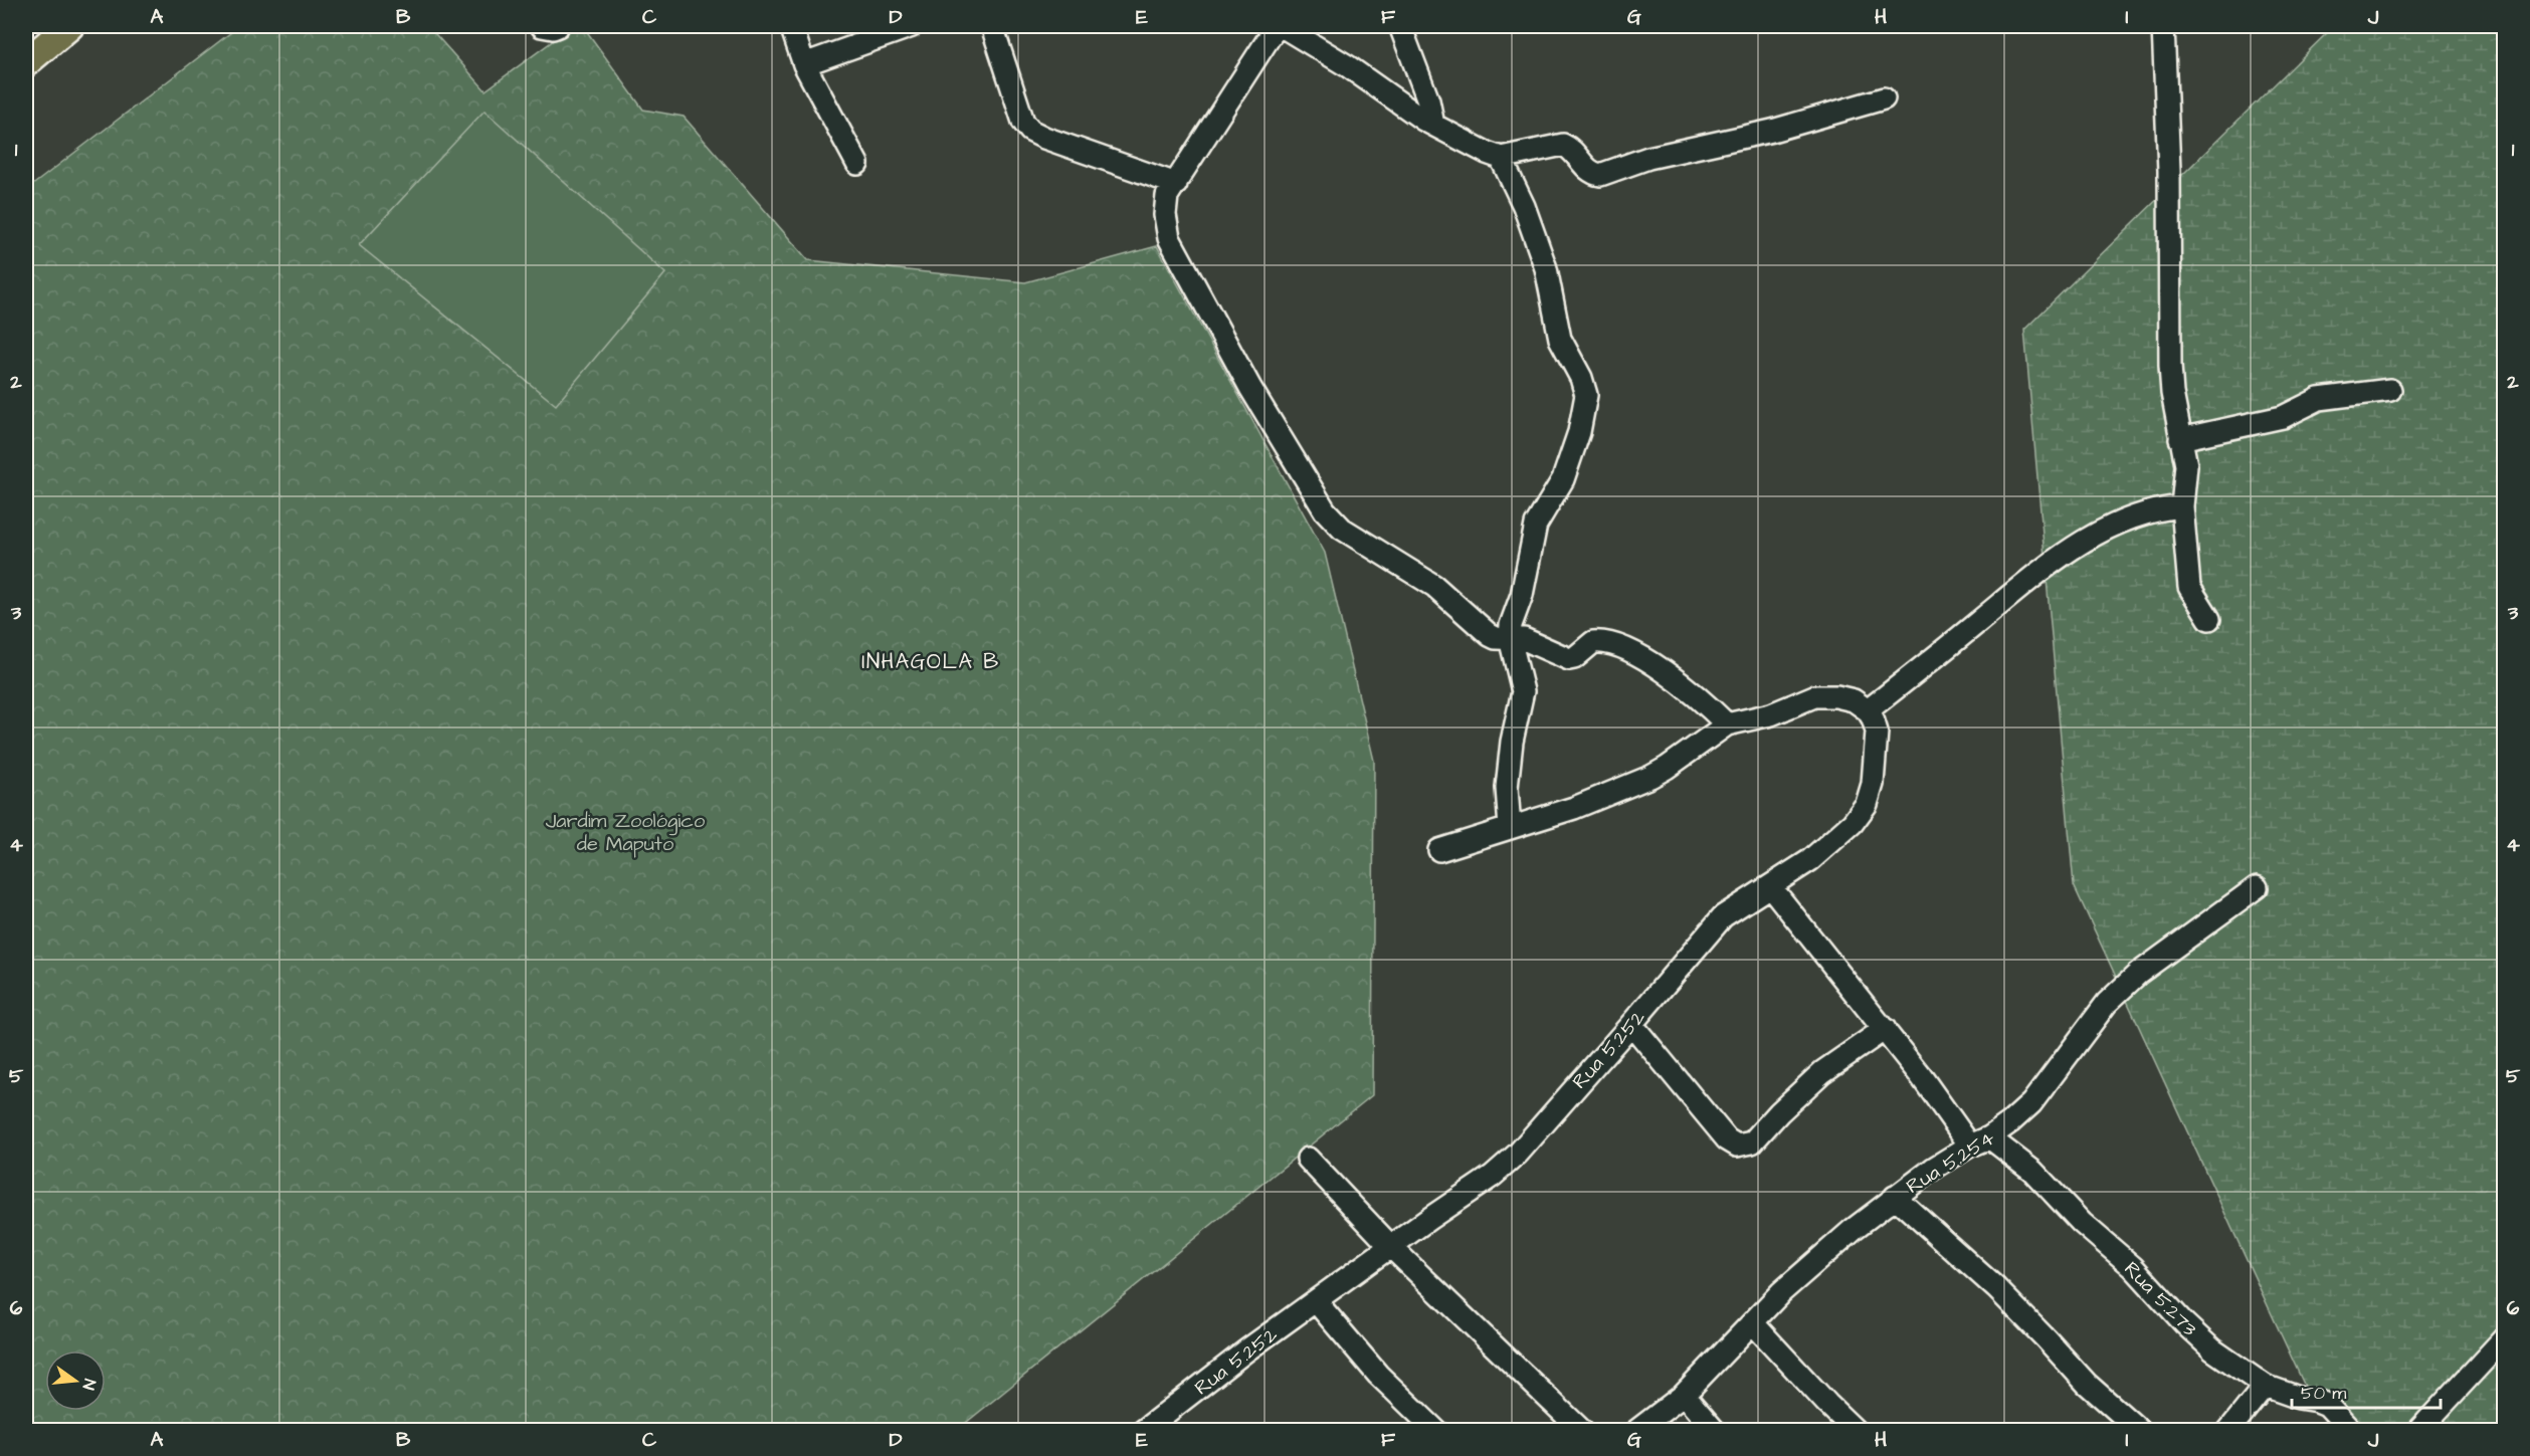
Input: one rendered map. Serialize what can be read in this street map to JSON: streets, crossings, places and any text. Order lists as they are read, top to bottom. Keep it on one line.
{"streets":{"street":["Rua 5.252","Rua 5.254","Rua 5.273"]},"crossings":[["Rua 5.252","Rua 5.273"],["Rua 5.254","Rua 5.273"]],"districts":["INHAGOLA B"],"parks":["Jardim Zoológico de Maputo"],"scale_bar":"50 m","north":"right","grid":{"columns":["A","B","C","D","E","F","G","H","I","J"],"rows":["1","2","3","4","5","6"]}}
